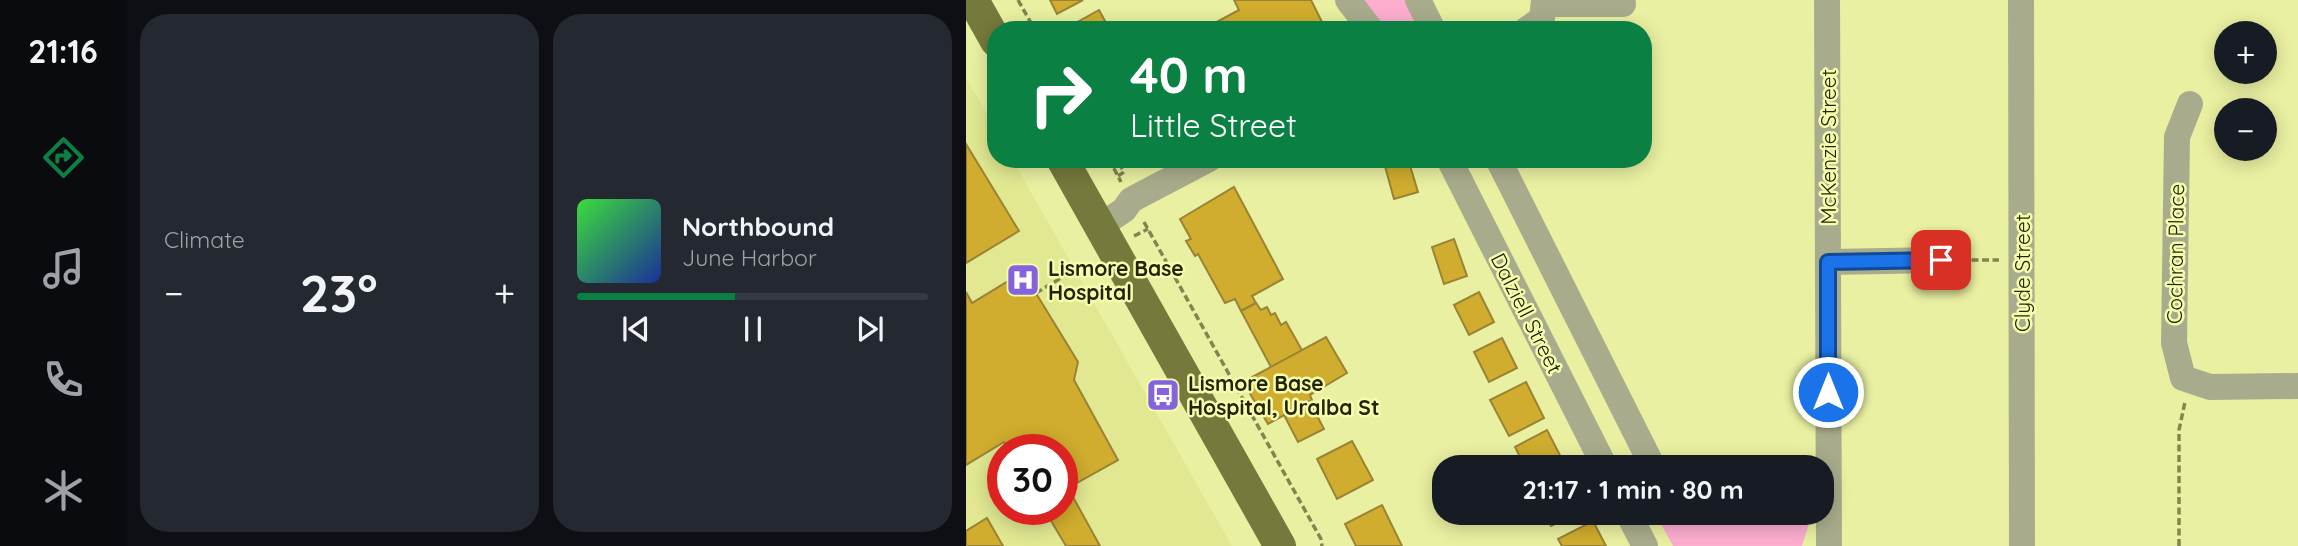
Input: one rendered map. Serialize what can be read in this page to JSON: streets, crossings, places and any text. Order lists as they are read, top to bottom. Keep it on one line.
{"streets":{"street":["McKenzie Street","Cochran Place","Clyde Street","Dalziell Street"]},"places":{"hospital":["Lismore Base Hospital"],"bus stop":["Lismore Base Hospital, Uralba St"]},"page":{"tabs":"21:16","tile":"Climate","map_buttons":["+","−"],"turn":["40 m","Little Street"],"song":["Northbound","June Harbor"],"heat":["−","23°","+"],"limit":"30","trip":"21:17 · 1 min · 80 m"}}
